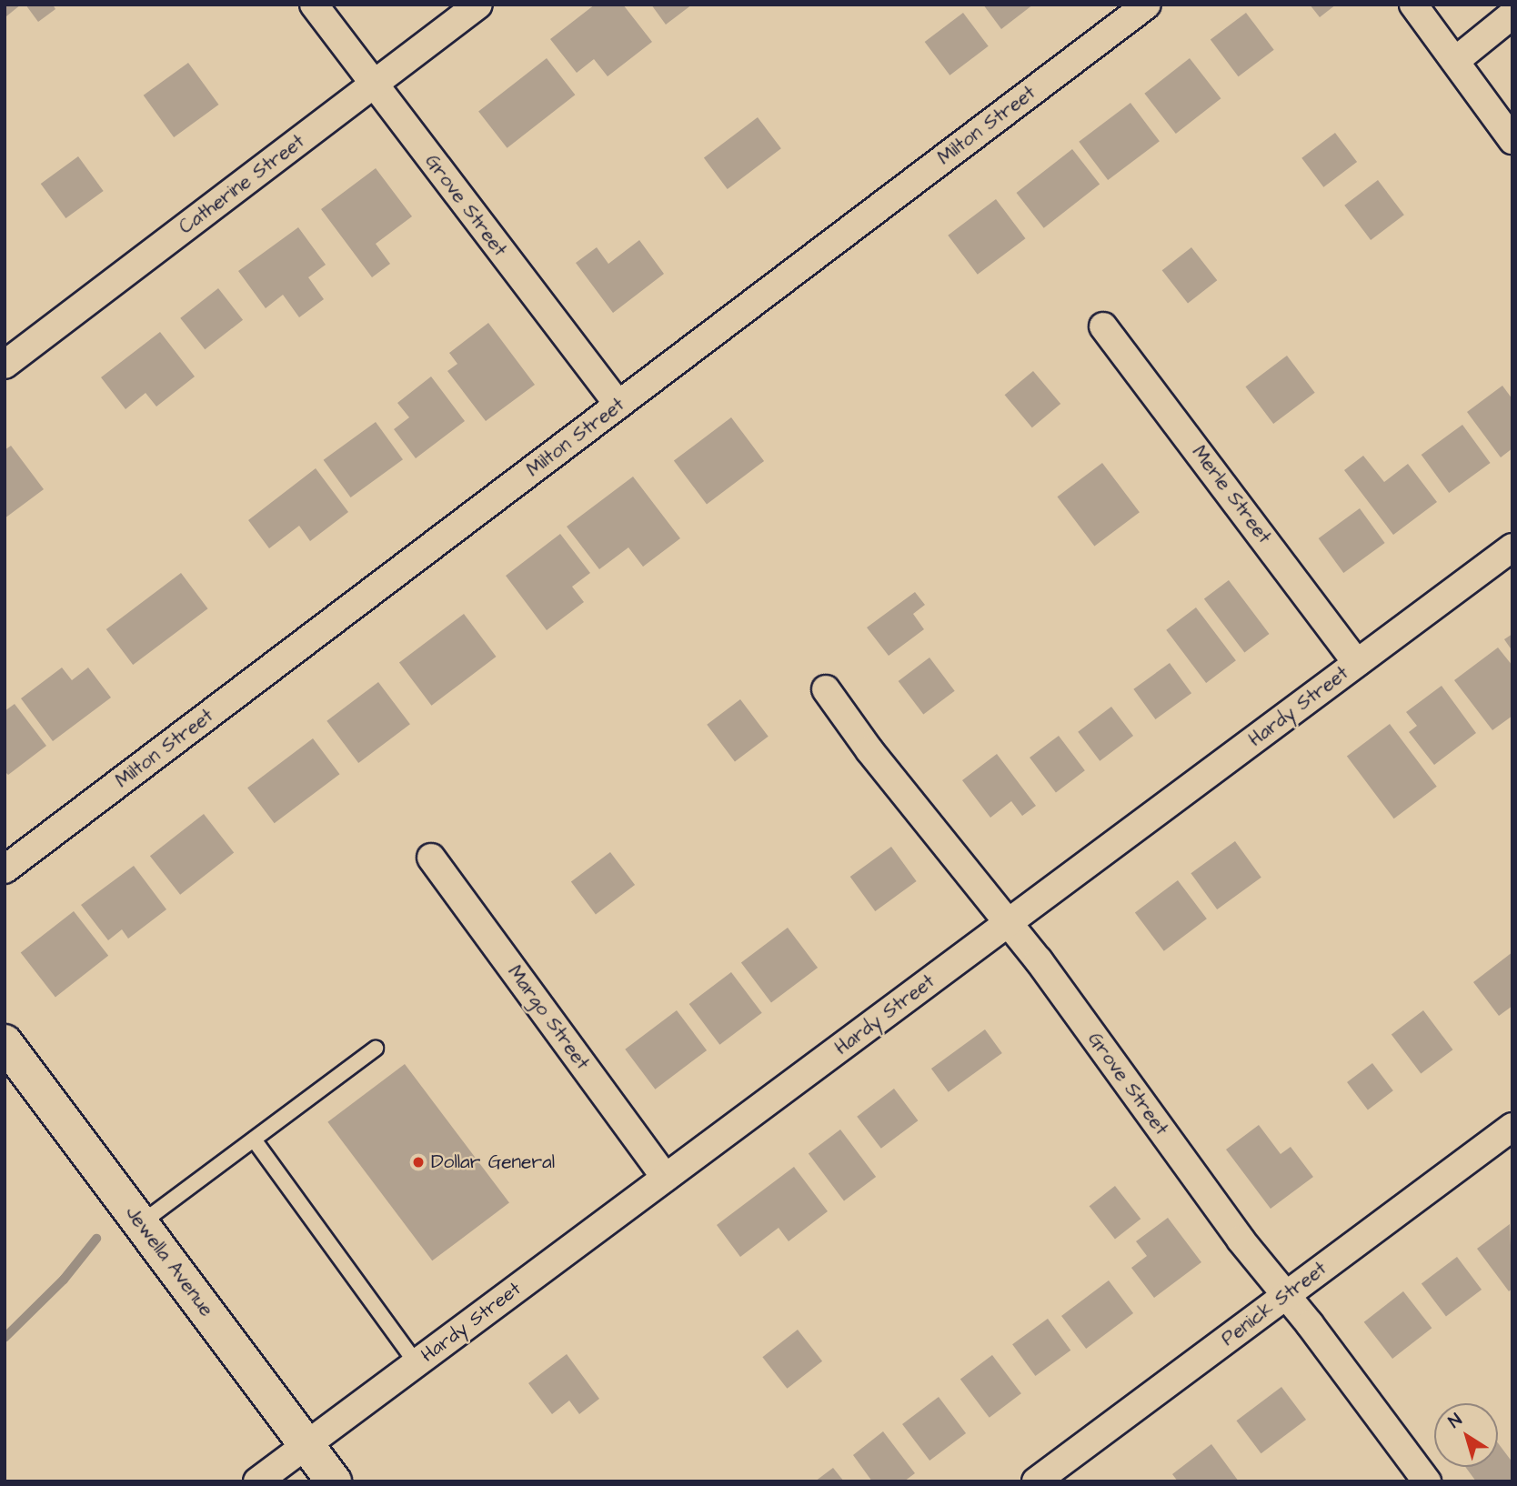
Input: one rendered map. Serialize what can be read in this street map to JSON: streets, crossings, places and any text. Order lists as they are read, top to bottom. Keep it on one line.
{"streets":{"main road":["Jewella Avenue"],"street":["Milton Street","Catherine Street","Grove Street","Merle Street","Hardy Street","Margo Street","Penick Street"]},"crossings":[["Milton Street","Grove Street"],["Catherine Street","Grove Street"],["Grove Street","Hardy Street"],["Grove Street","Penick Street"],["Merle Street","Hardy Street"],["Hardy Street","Margo Street"],["Hardy Street","Jewella Avenue"]],"places":["Dollar General"],"north":"top left"}
